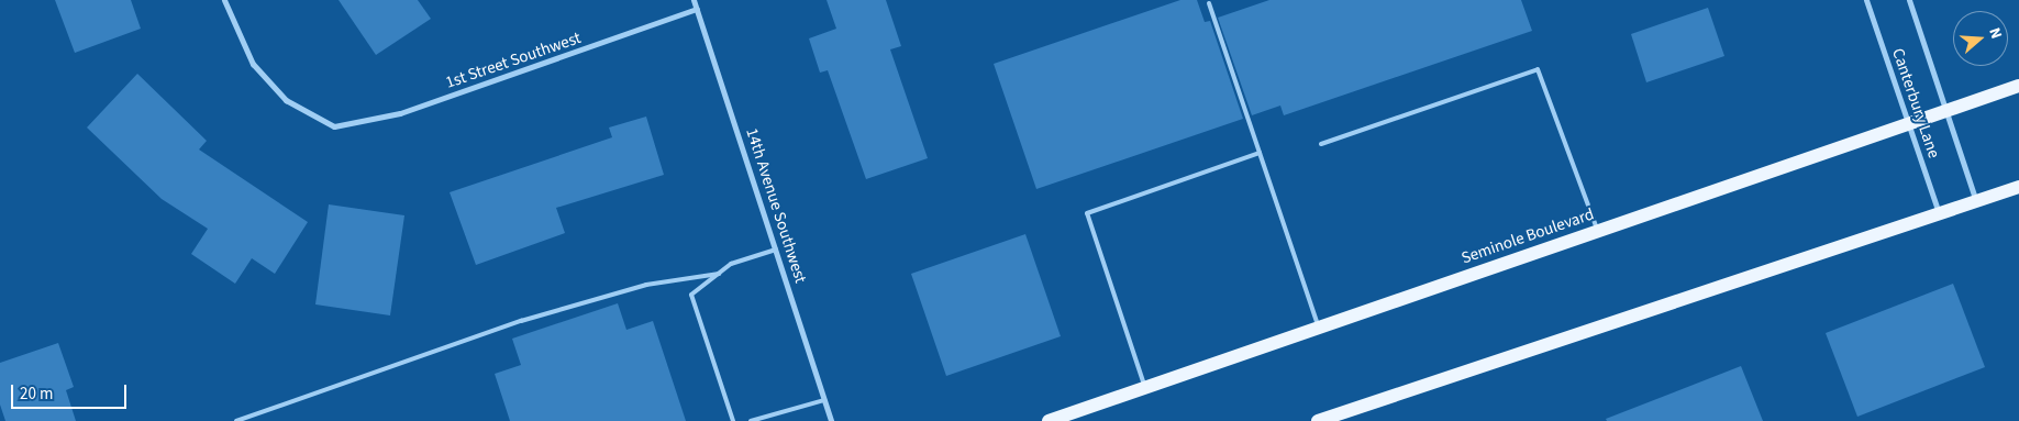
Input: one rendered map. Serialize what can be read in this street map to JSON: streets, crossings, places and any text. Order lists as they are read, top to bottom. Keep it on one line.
{"streets":{"main road":["Seminole Boulevard"],"street":["1st Street Southwest","Canterbury Lane","14th Avenue Southwest"]},"crossings":[["1st Street Southwest","14th Avenue Southwest"],["Canterbury Lane","Seminole Boulevard"]],"scale_bar":"20 m","north":"right"}
